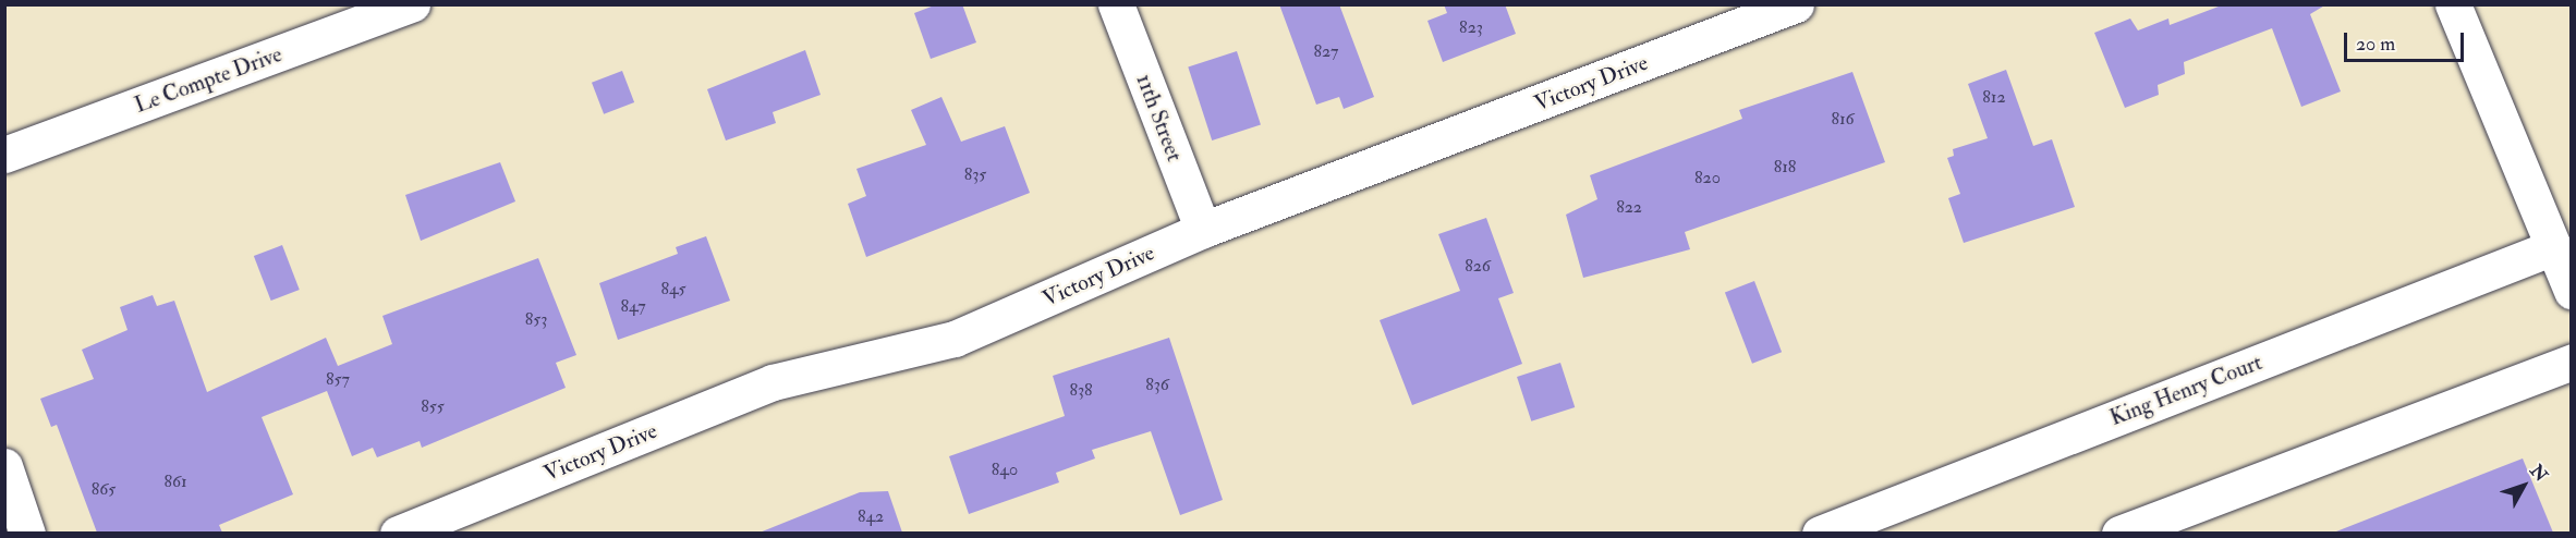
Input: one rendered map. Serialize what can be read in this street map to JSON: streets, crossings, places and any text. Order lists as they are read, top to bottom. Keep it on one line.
{"streets":{"main road":["Le Compte Drive","Victory Drive","11th Street","King Henry Court"]},"crossings":[["Victory Drive","11th Street"]],"house_numbers":["823","827","812","816","818","835","820","822","826","845","847","853","857","836","838","855","840","861","865","842"],"scale_bar":"20 m","north":"top right"}
